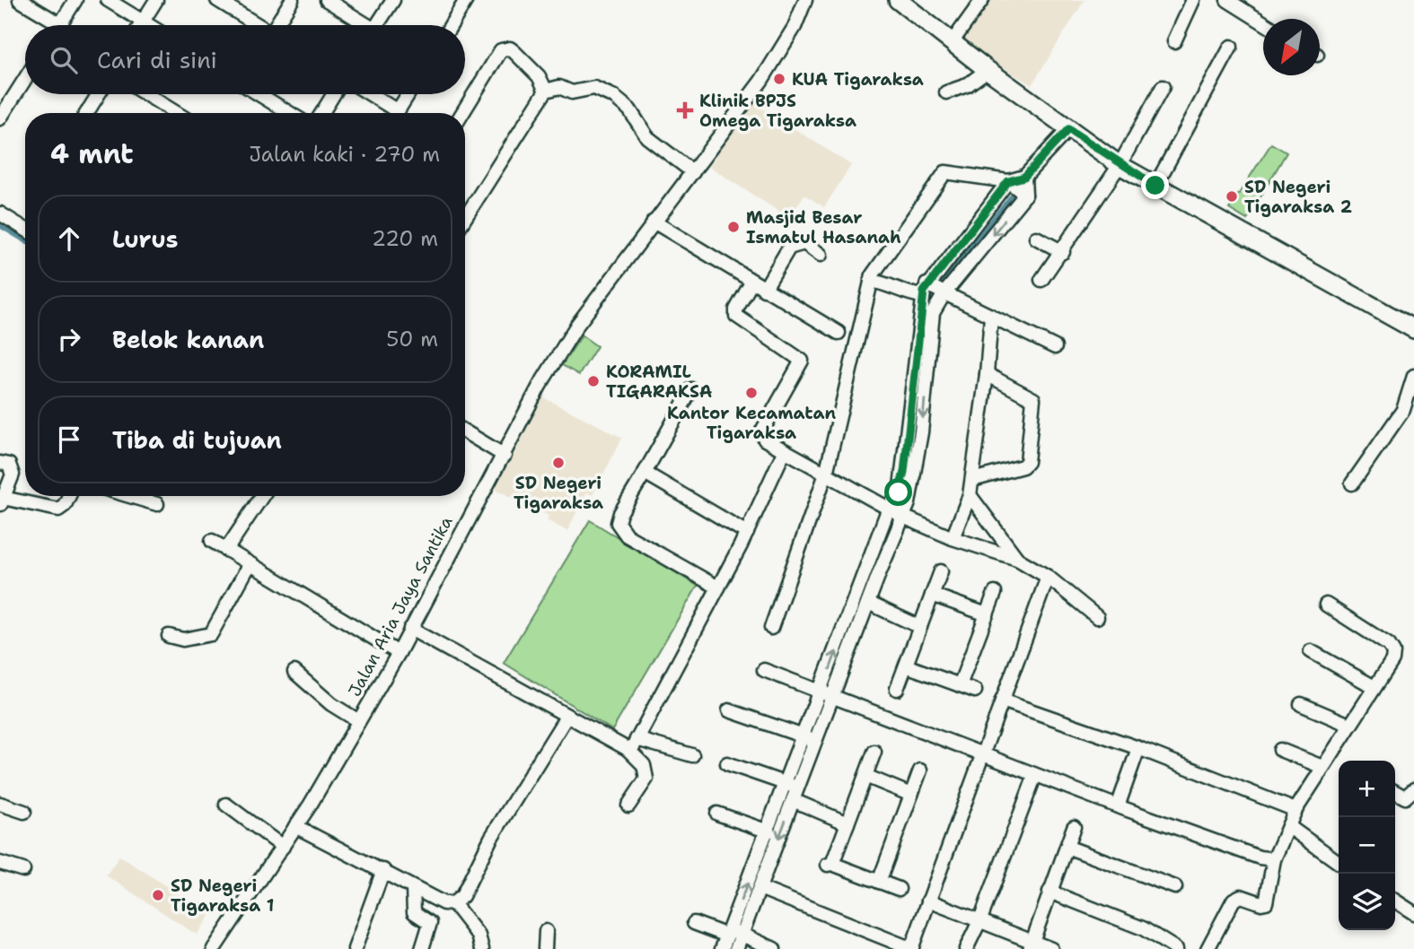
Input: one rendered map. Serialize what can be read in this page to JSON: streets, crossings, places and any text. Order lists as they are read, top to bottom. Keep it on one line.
{"streets":{"street":["Jalan Aria Jaya Santika"]},"places":{"other":["KUA Tigaraksa","SD Negeri Tigaraksa 2","Masjid Besar Ismatul Hasanah","KORAMIL TIGARAKSA","Kantor Kecamatan Tigaraksa","SD Negeri Tigaraksa","SD Negeri Tigaraksa 1"],"health":["Klinik BPJS Omega Tigaraksa"]},"north":"bottom left","page":{"search":"Cari di sini","heading":["4 mnt","Jalan kaki · 270 m"],"list":[["Lurus","220 m"],["Belok kanan","50 m"],"Tiba di tujuan"],"map_buttons":["+","−"]}}
